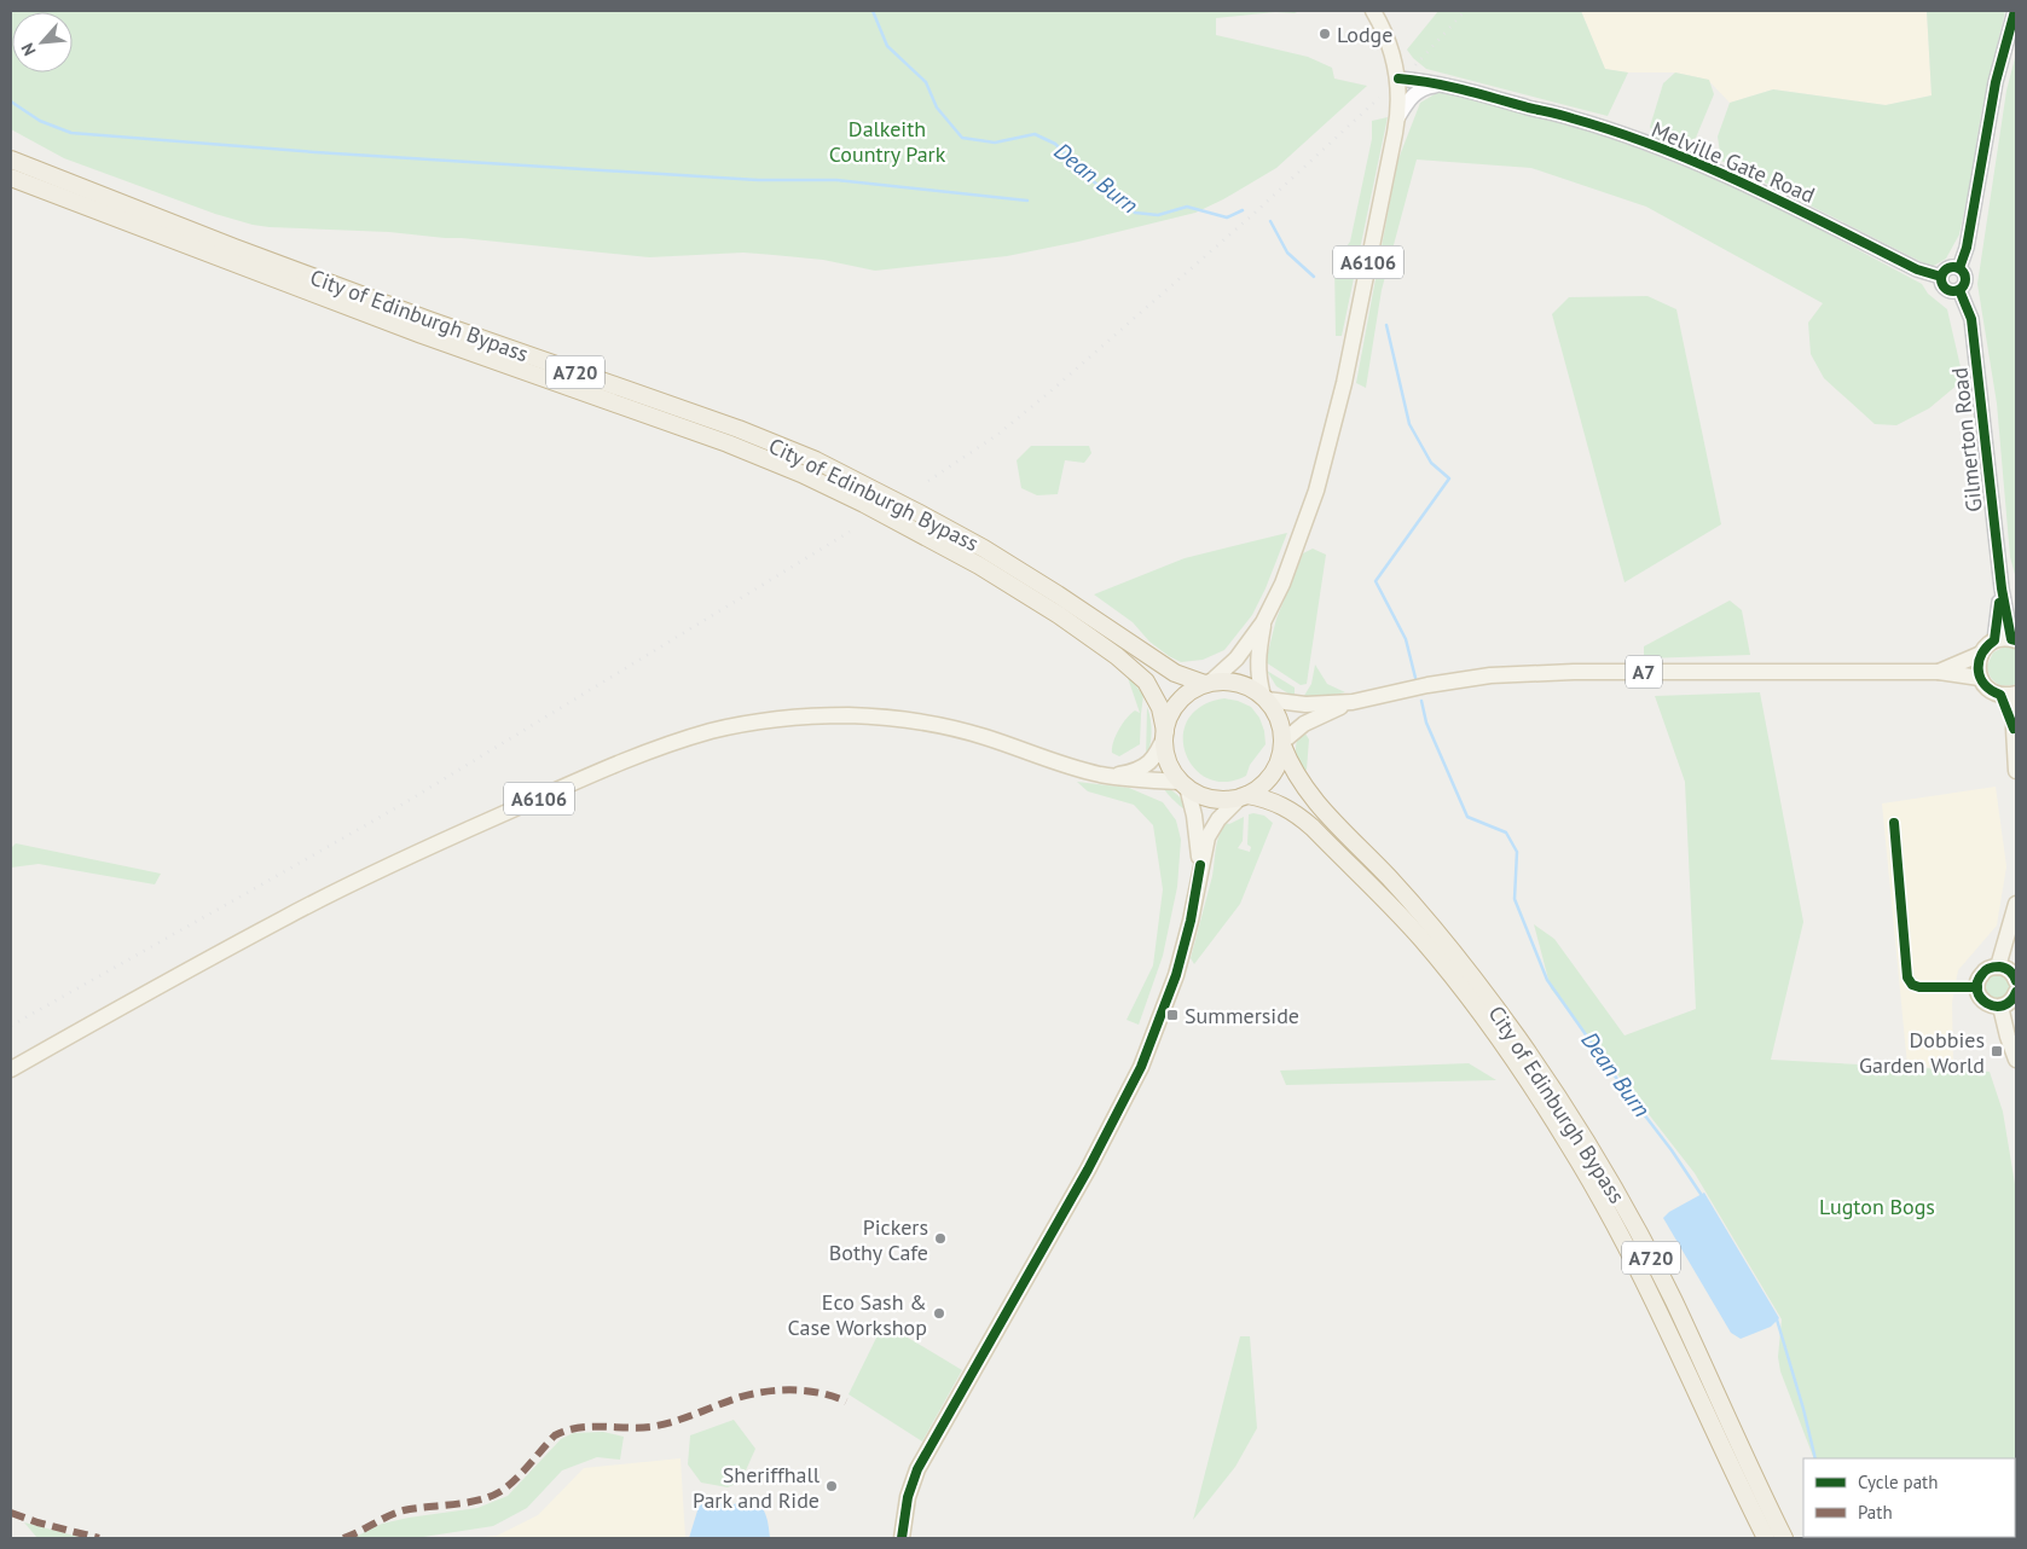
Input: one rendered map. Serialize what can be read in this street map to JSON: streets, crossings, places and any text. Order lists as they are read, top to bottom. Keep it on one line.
{"streets":{"highway":["City of Edinburgh Bypass","A720"],"main road":["Melville Gate Road","A6106","Gilmerton Road","A7"]},"crossings":[["Melville Gate Road","A6106"],["Melville Gate Road","Gilmerton Road"],["A6106","City of Edinburgh Bypass"],["A6106","A7"],["City of Edinburgh Bypass","A7"]],"water":["Dean Burn"],"parks":["Dalkeith Country Park","Lugton Bogs"],"places":{"other":["Lodge","Pickers Bothy Cafe","Eco Sash & Case Workshop","Sheriffhall Park and Ride"],"transit":["Summerside","Dobbies Garden World"]},"legend":["Cycle path","Path"],"north":"bottom left"}
